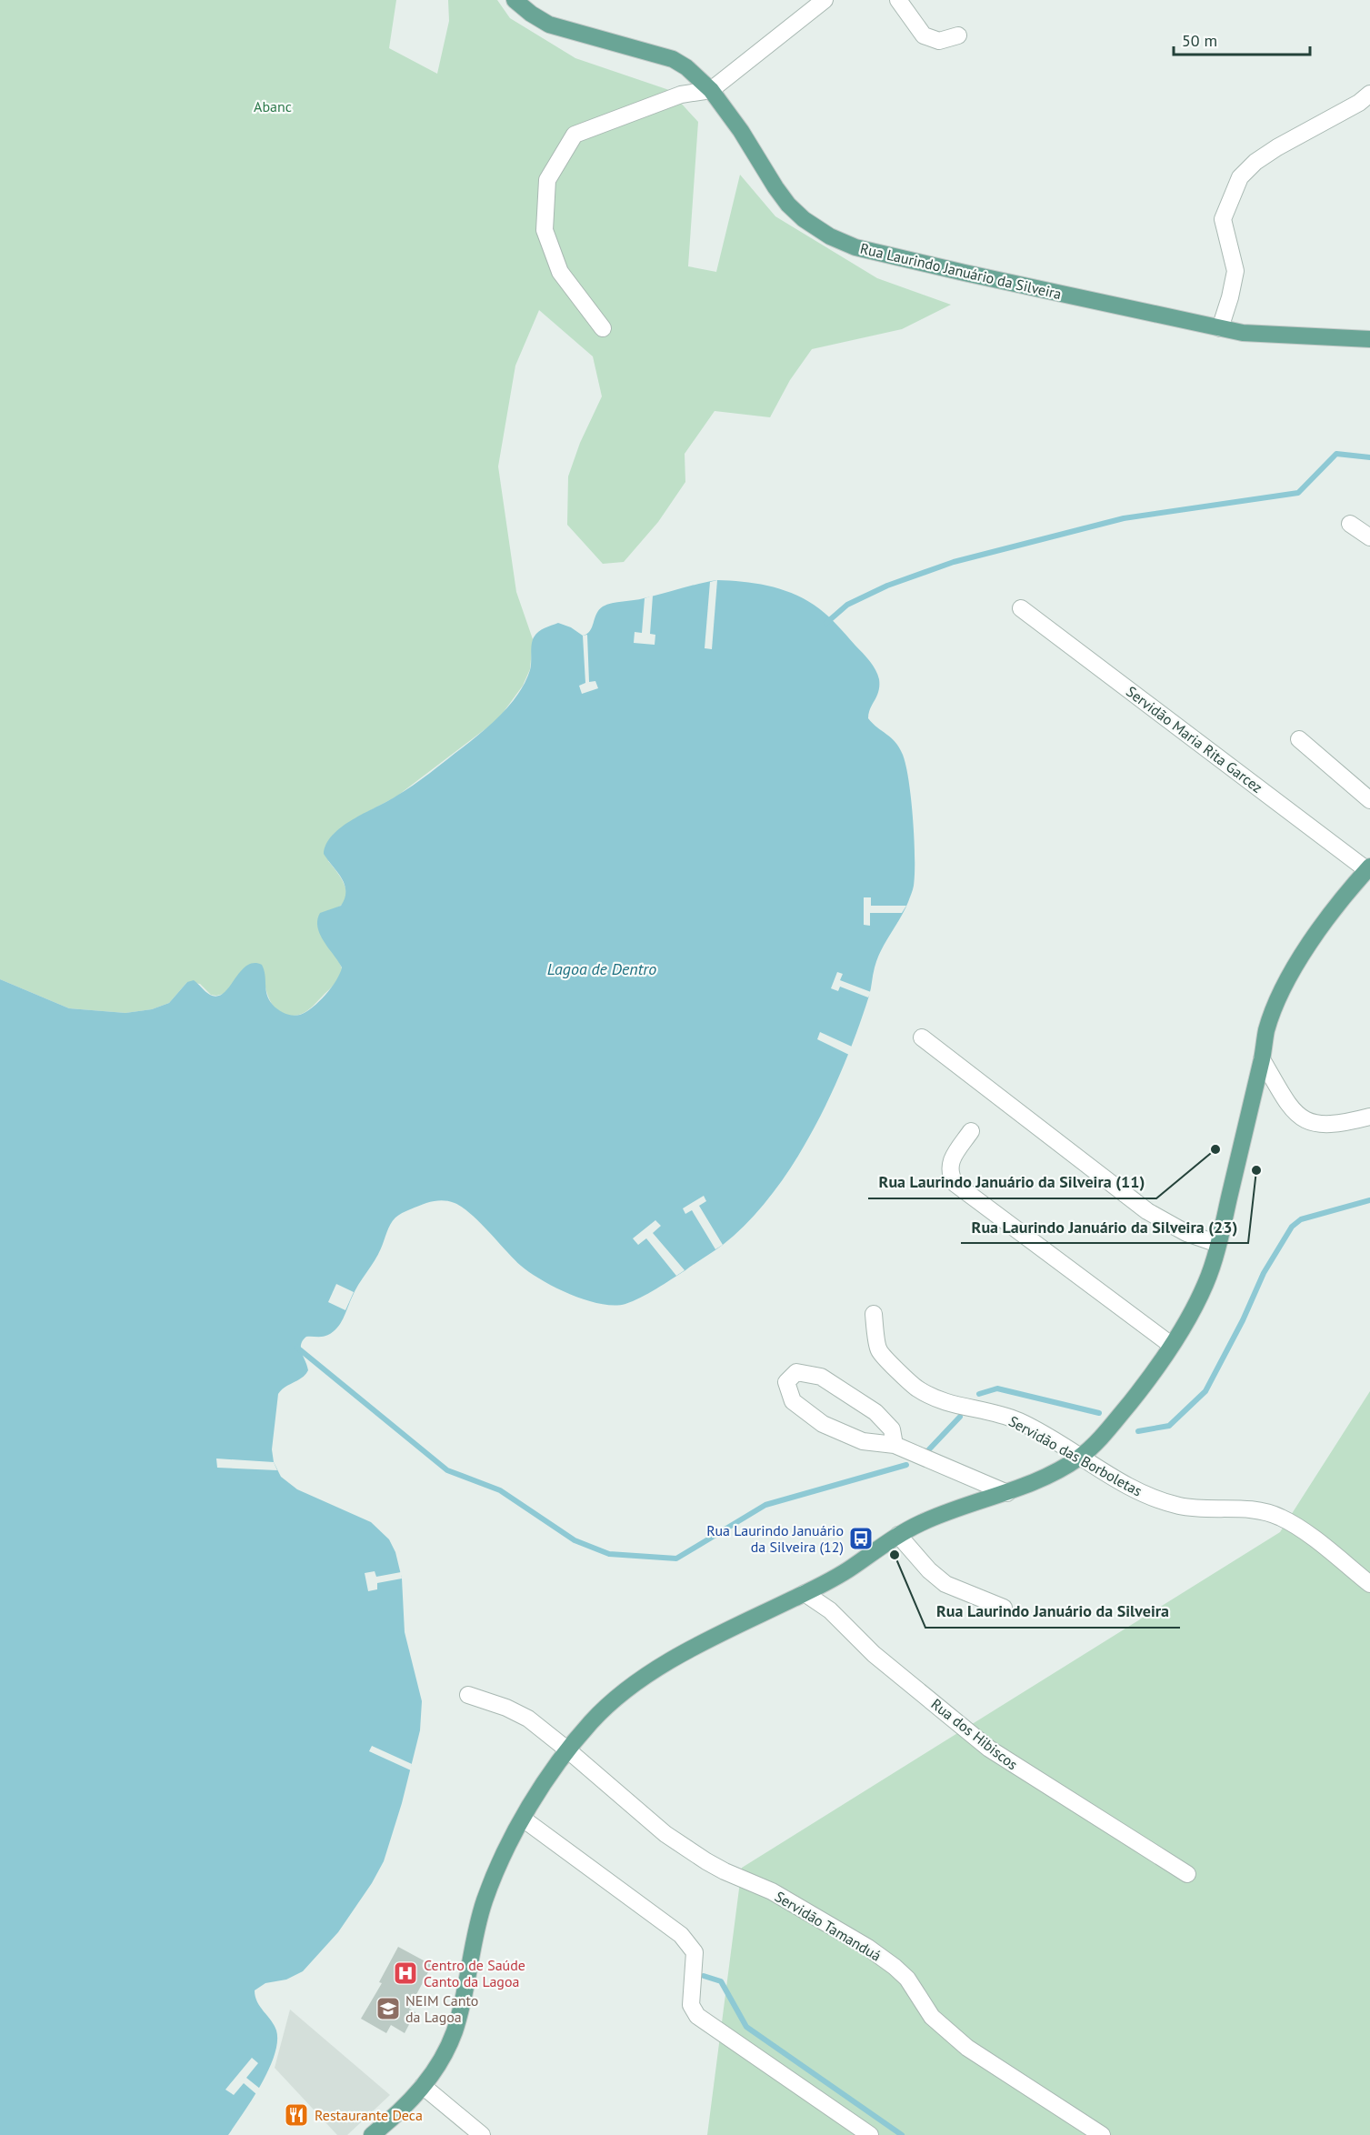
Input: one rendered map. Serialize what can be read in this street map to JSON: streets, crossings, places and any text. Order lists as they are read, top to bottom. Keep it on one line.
{"streets":{"main road":["Rua Laurindo Januário da Silveira"],"street":["Servidão Maria Rita Garcez","Servidão das Borboletas","Rua dos Hibiscos","Servidão Tamanduá"]},"water":["Lagoa de Dentro"],"parks":["Abanc"],"places":{"other":["Rua Laurindo Januário da Silveira (11)","Rua Laurindo Januário da Silveira (23)","Rua Laurindo Januário da Silveira"],"bus stop":["Rua Laurindo Januário da Silveira (12)"],"hospital":["Centro de Saúde Canto da Lagoa"],"school or university":["NEIM Canto da Lagoa"],"restaurant":["Restaurante Deca"]},"scale_bar":"50 m"}
